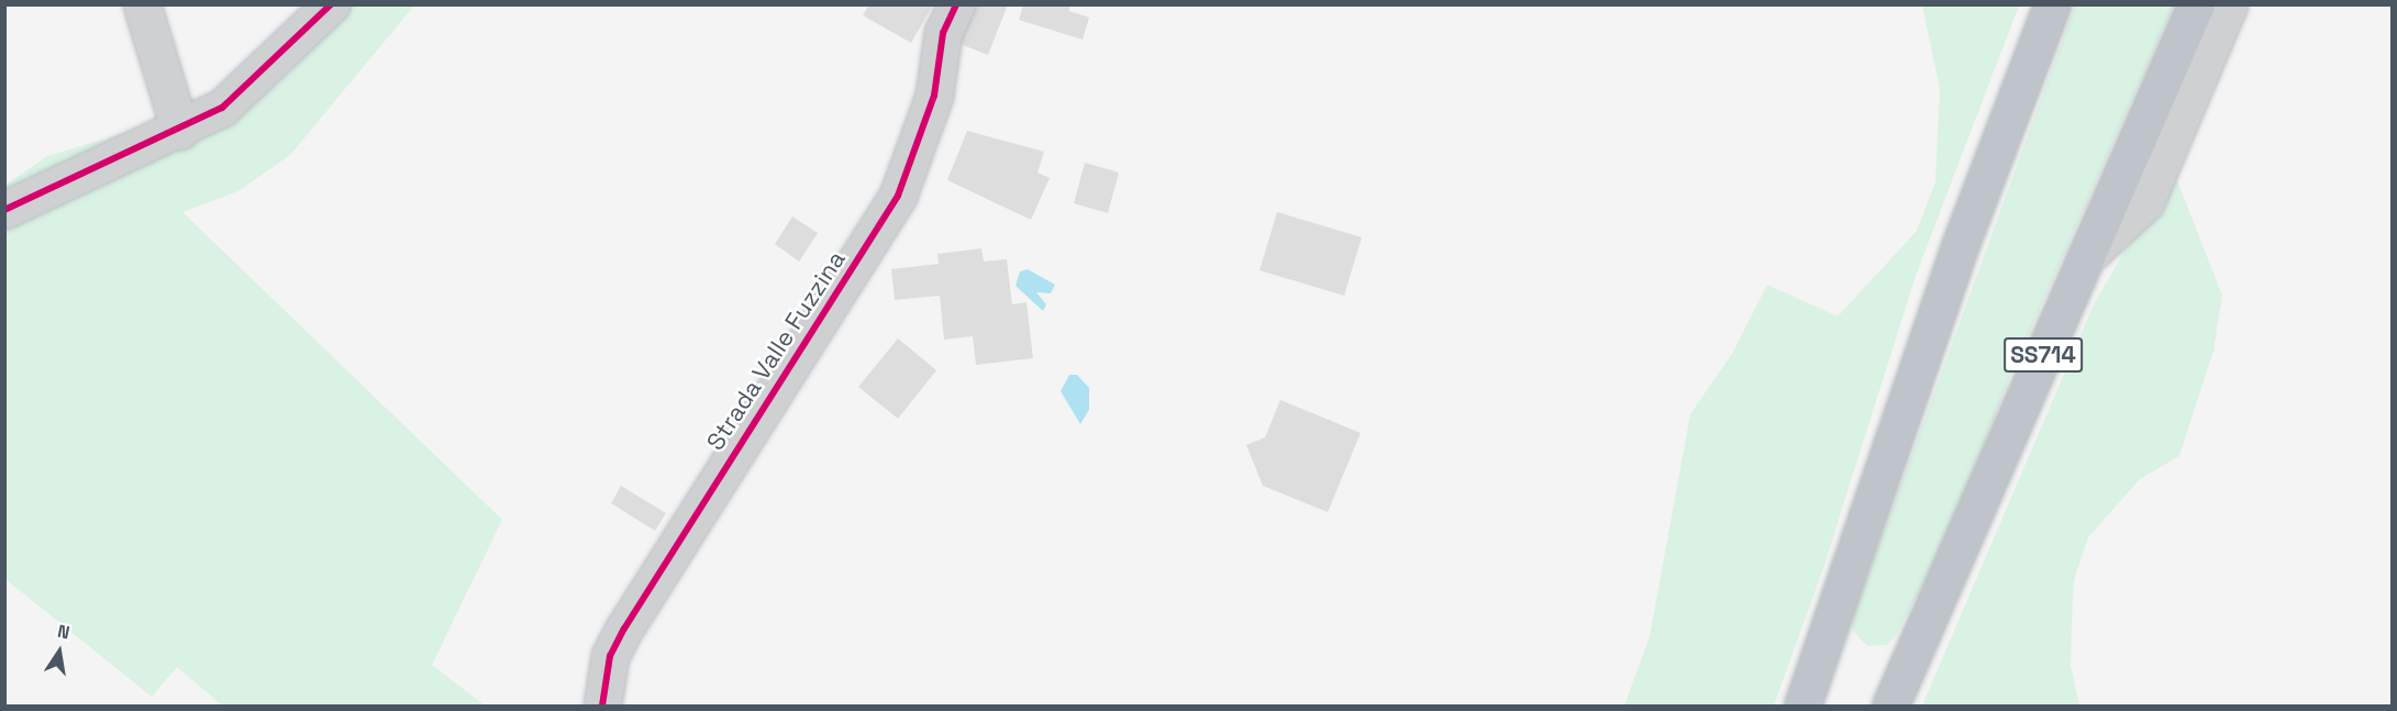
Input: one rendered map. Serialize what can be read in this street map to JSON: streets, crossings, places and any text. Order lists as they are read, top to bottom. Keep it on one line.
{"streets":{"highway":["SS714"],"street":["Strada Valle Fuzzina"]},"north":"top"}
